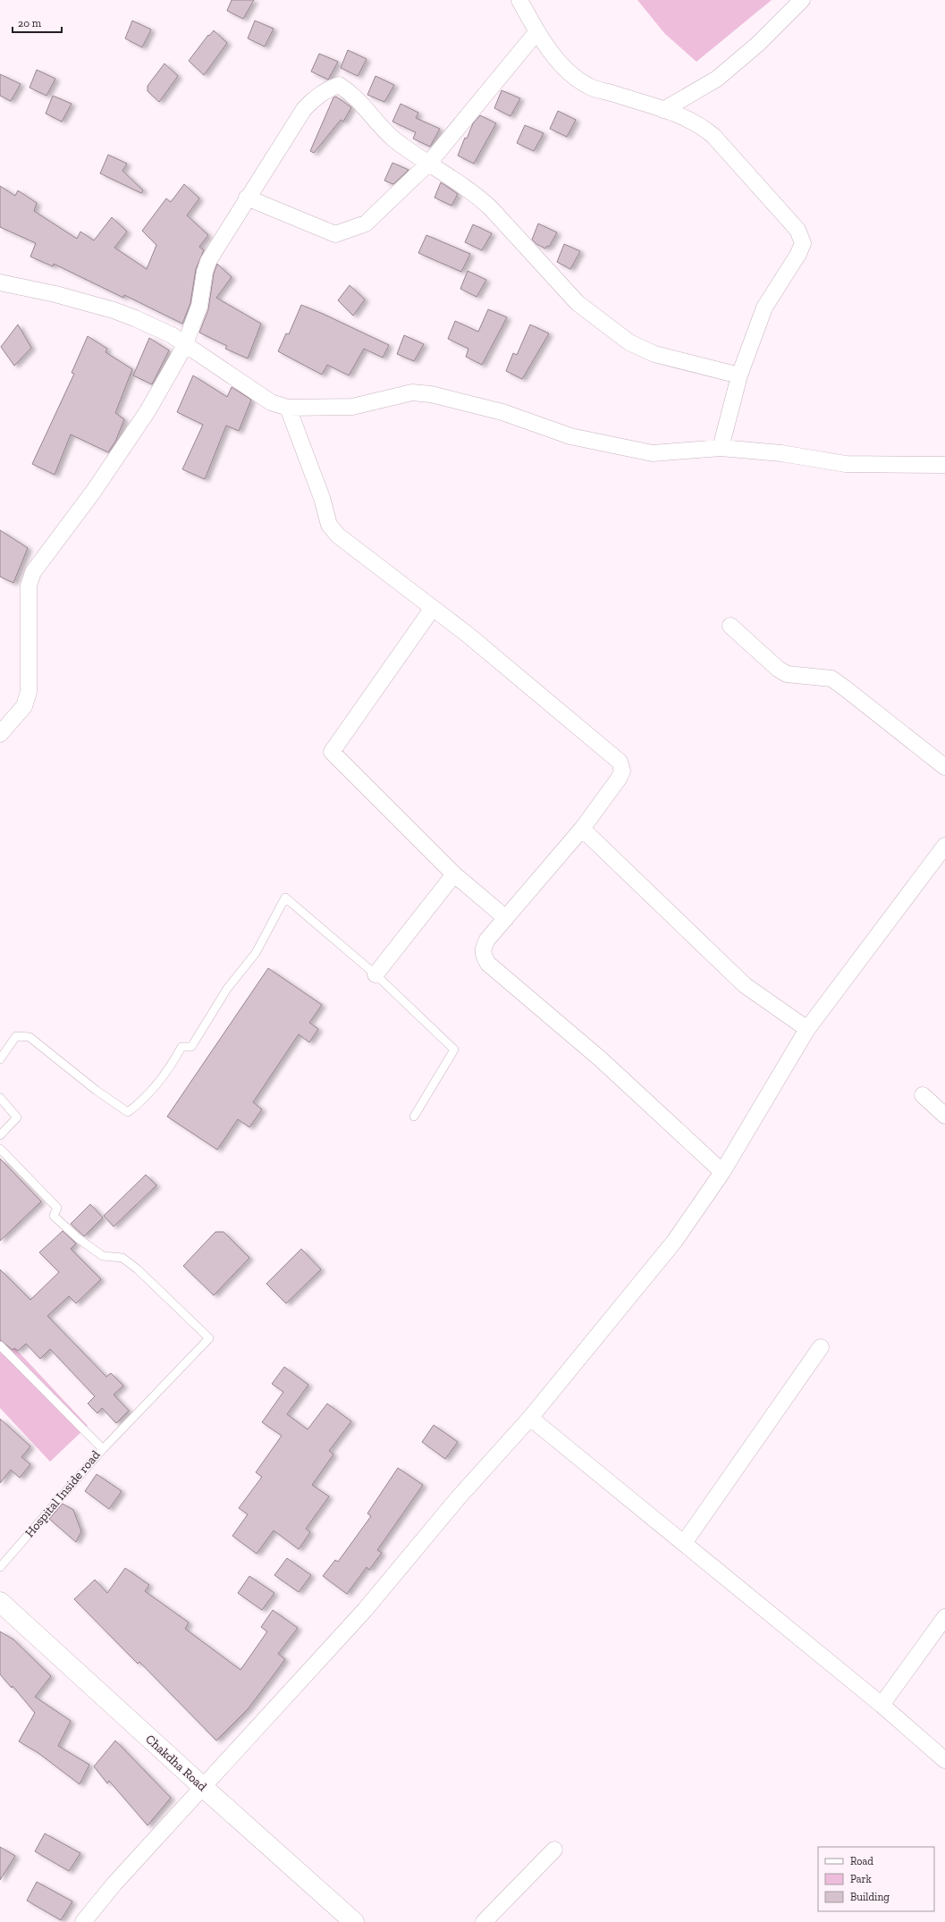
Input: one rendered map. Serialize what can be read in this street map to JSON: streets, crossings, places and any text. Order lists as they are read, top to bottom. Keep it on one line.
{"streets":{"main road":["Chakdha Road"],"lane":["Hospital Inside road"]},"legend":["Road","Park","Building"],"scale_bar":"20 m"}
